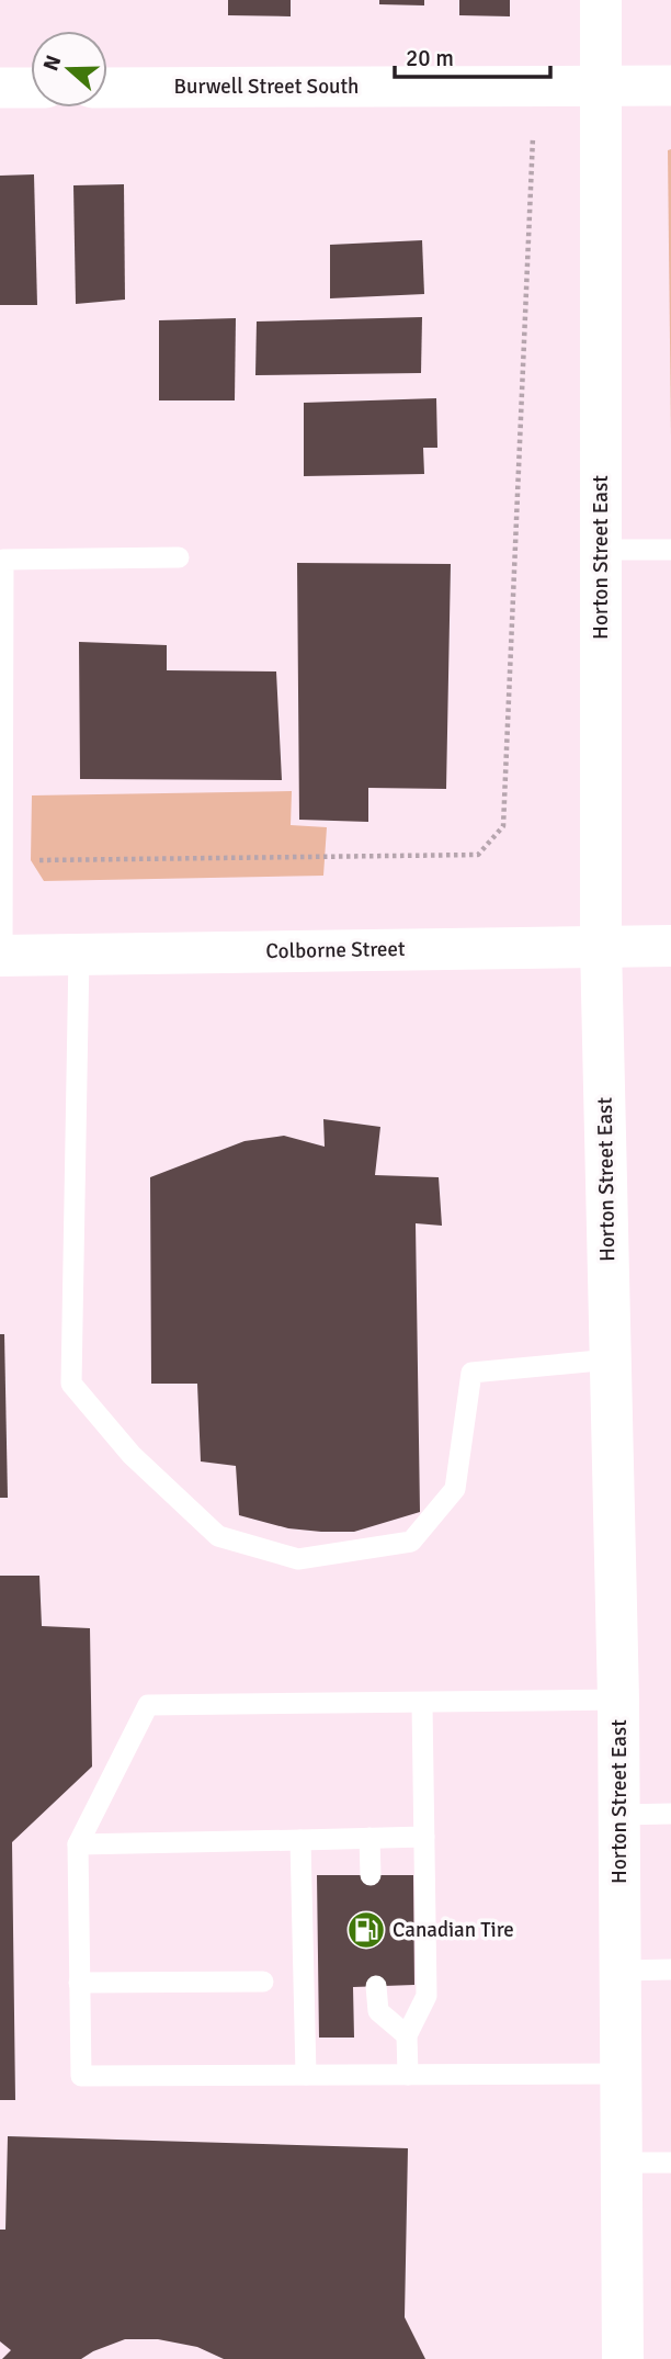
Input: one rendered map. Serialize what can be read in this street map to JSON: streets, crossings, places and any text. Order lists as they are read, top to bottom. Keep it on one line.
{"streets":{"main road":["Horton Street East","Colborne Street"],"street":["Burwell Street South"]},"crossings":[["Burwell Street South","Horton Street East"],["Horton Street East","Colborne Street"]],"places":{"fuel station":["Canadian Tire"]},"scale_bar":"20 m","north":"left"}
